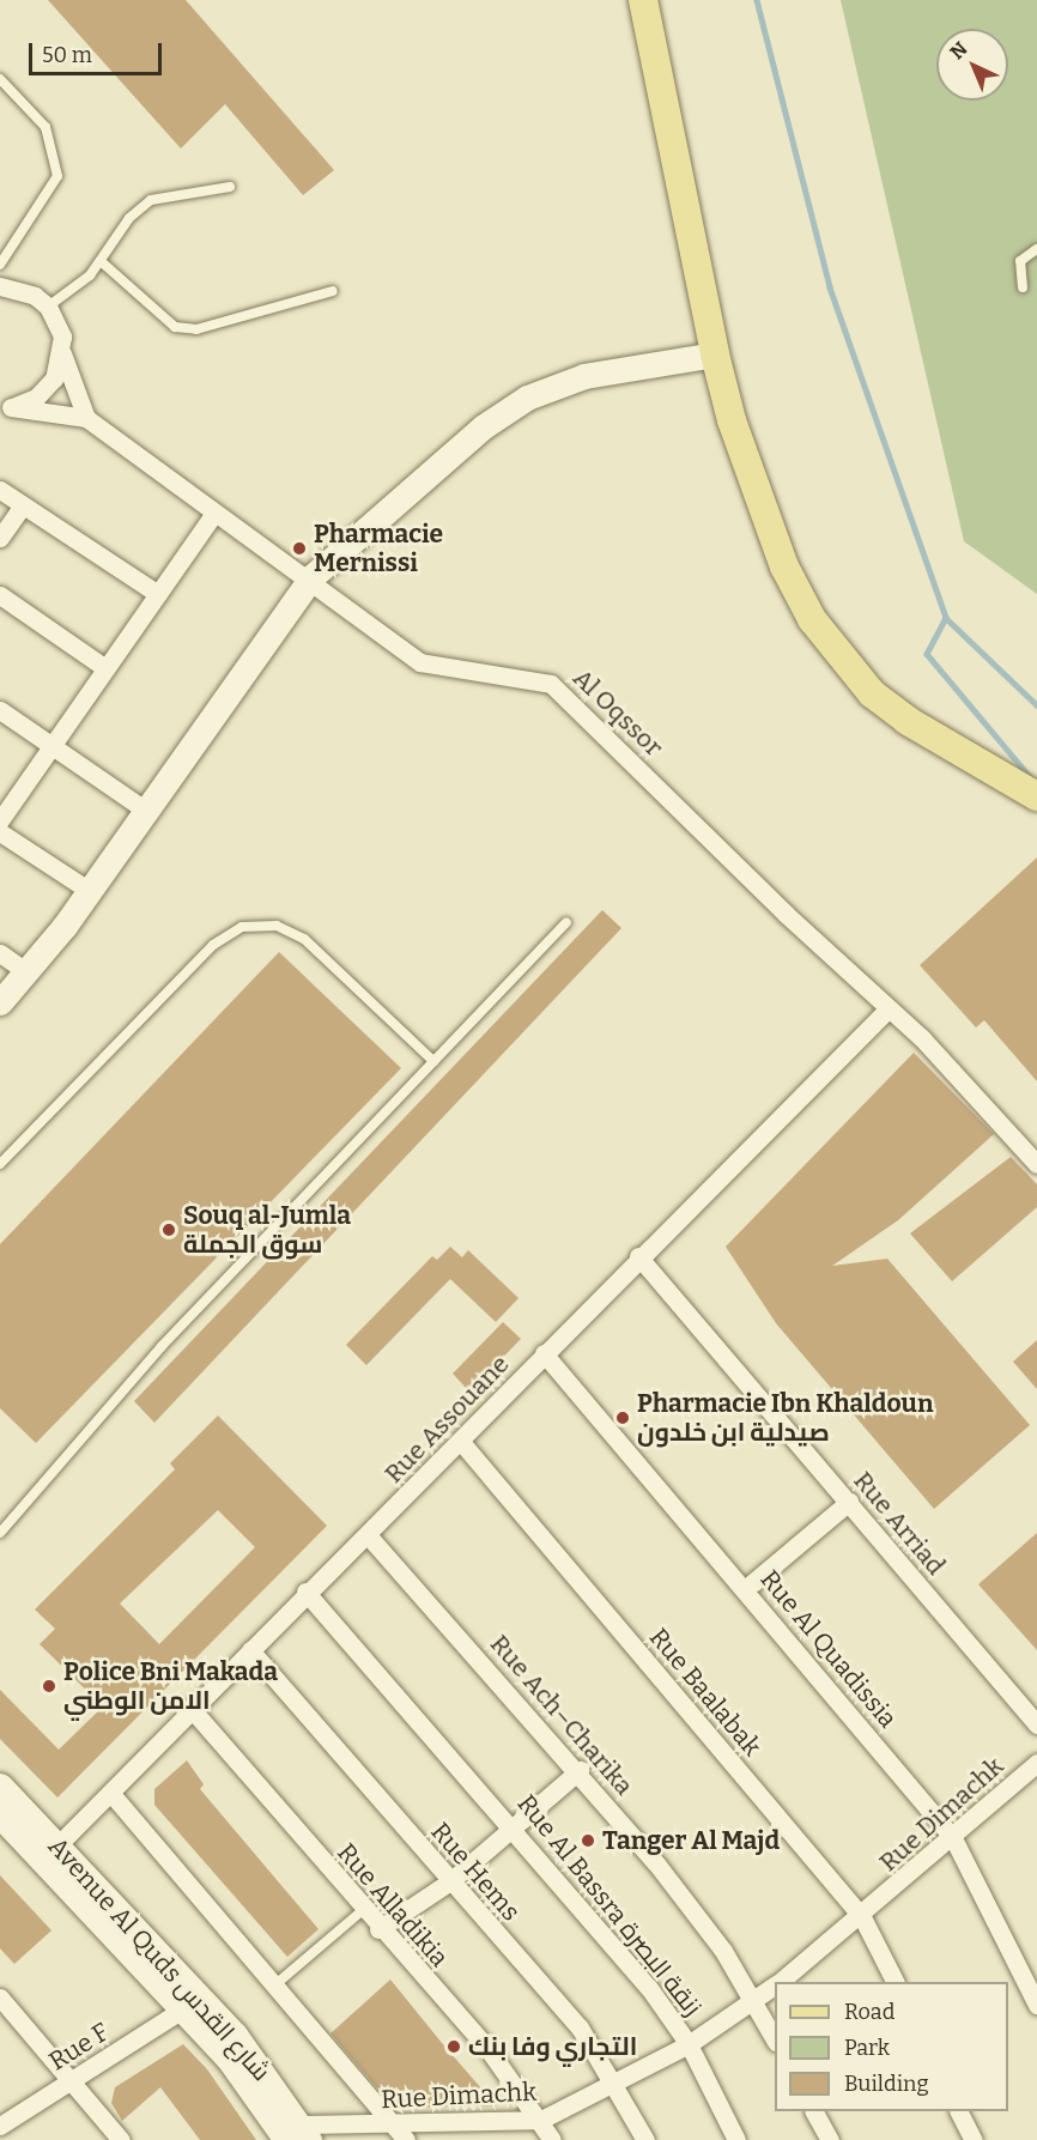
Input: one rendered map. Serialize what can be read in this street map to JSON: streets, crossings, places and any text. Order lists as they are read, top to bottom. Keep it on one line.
{"streets":{"street":["Al Oqssor","Rue Assouane","Rue Arriad","Rue Al Quadissia","Rue Baalabak","Rue Ach–Charika","Rue Dimachk","Rue Hems","Rue Alladikia","Rue Al Bassra زنقة البصرة","Avenue Al Quds شارع القدس","Rue F"]},"crossings":[["Al Oqssor","Rue Assouane"],["Rue Assouane","Rue Arriad"],["Rue Assouane","Rue Al Quadissia"],["Rue Assouane","Rue Baalabak"],["Rue Assouane","Rue Ach–Charika"],["Rue Assouane","Rue Hems"],["Rue Assouane","Rue Alladikia"],["Rue Assouane","Rue Al Bassra زنقة البصرة"],["Rue Assouane","Avenue Al Quds شارع القدس"],["Rue Al Quadissia","Rue Dimachk"],["Rue Baalabak","Rue Dimachk"],["Rue Ach–Charika","Rue Dimachk"],["Rue Dimachk","Rue Hems"],["Rue Dimachk","Rue Alladikia"],["Rue Dimachk","Rue Al Bassra زنقة البصرة"],["Rue Dimachk","Avenue Al Quds شارع القدس"],["Avenue Al Quds شارع القدس","Rue F"]],"places":["Pharmacie Mernissi","Souq al-Jumla سوق الجملة","Pharmacie Ibn Khaldoun صيدلية ابن خلدون","Police Bni Makada الامن الوطني","Tanger Al Majd","التجاري وفا بنك"],"legend":["Road","Park","Building"],"scale_bar":"50 m","north":"top left"}
